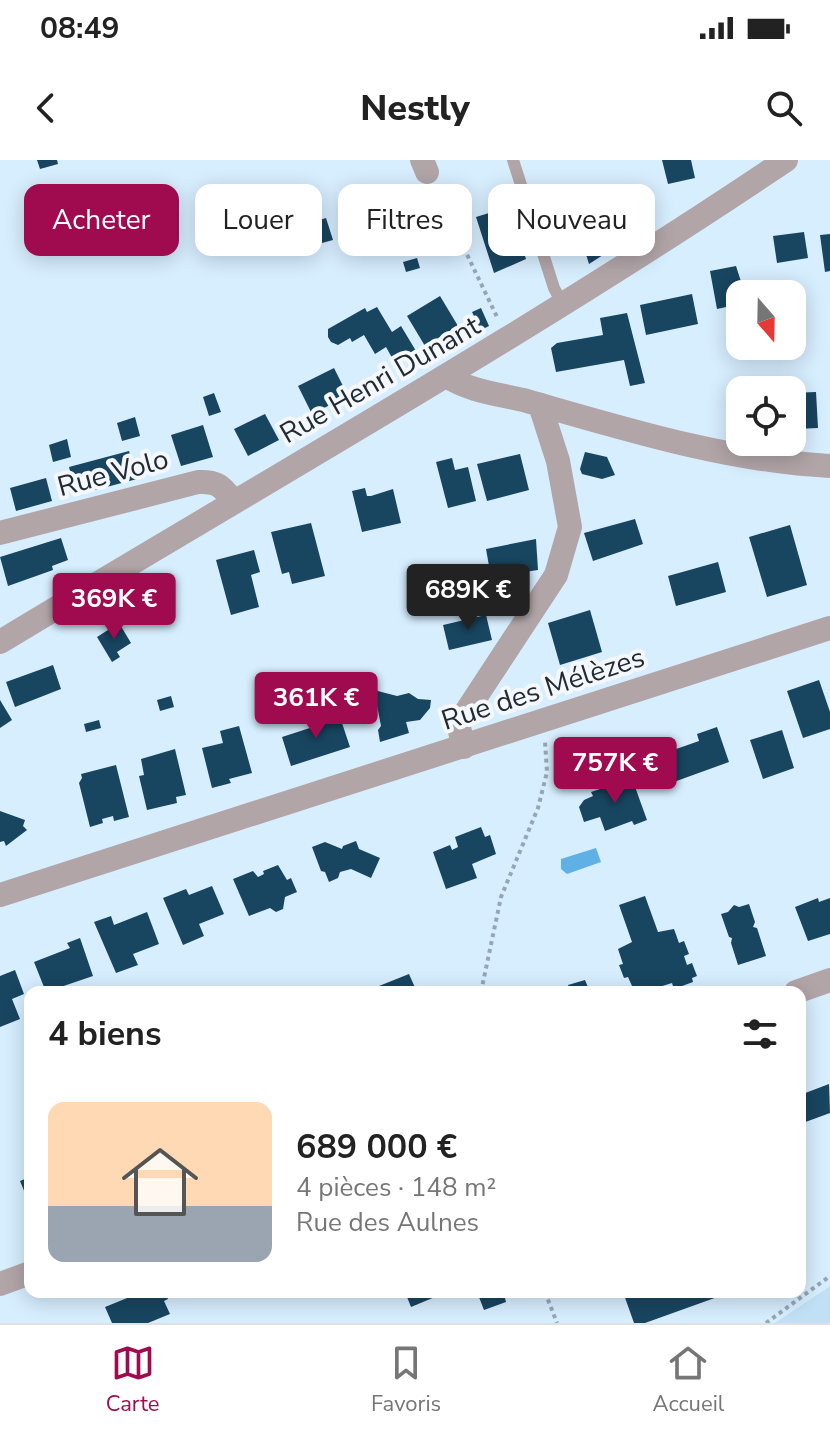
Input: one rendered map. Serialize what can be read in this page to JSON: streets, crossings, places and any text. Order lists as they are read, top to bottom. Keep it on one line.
{"streets":{"street":["Rue Henri Dunant","Rue Volo","Rue des Mélèzes"]},"crossings":[["Rue Henri Dunant","Rue Volo"]],"north":"bottom","page":{"status":"08:49","header":"Nestly","chip":["Acheter","Louer","Filtres","Nouveau"],"price":["689K €","369K €","361K €","757K €"],"heading":"4 biens","list":[{"name":"689 000 €","note":"4 pièces · 148 m² · Rue des Aulnes"}],"tabs":["Carte","Favoris","Accueil"]}}
